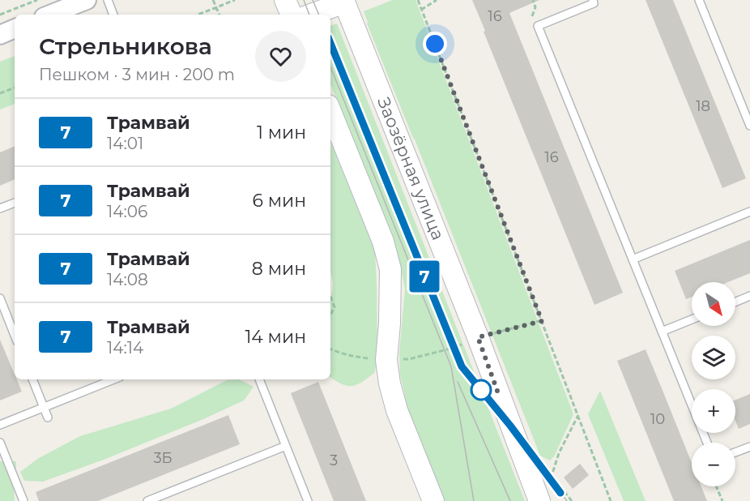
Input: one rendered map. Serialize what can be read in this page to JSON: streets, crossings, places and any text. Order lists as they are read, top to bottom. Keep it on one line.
{"streets":{"main road":["Заозёрная улица"]},"lines":["tram line 7"],"house_numbers":["16","18","16","10","3Б","3"],"north":"bottom right","page":{"on_map":"7","heading":["Стрельникова","Пешком · 3 мин · 200 m"],"list":[{"mark":"7","name":"Трамвай","note":"14:01","value":"1 мин"},{"mark":"7","name":"Трамвай","note":"14:06","value":"6 мин"},{"mark":"7","name":"Трамвай","note":"14:08","value":"8 мин"},{"mark":"7","name":"Трамвай","note":"14:14","value":"14 мин"}],"map_buttons":["+","−"]}}
